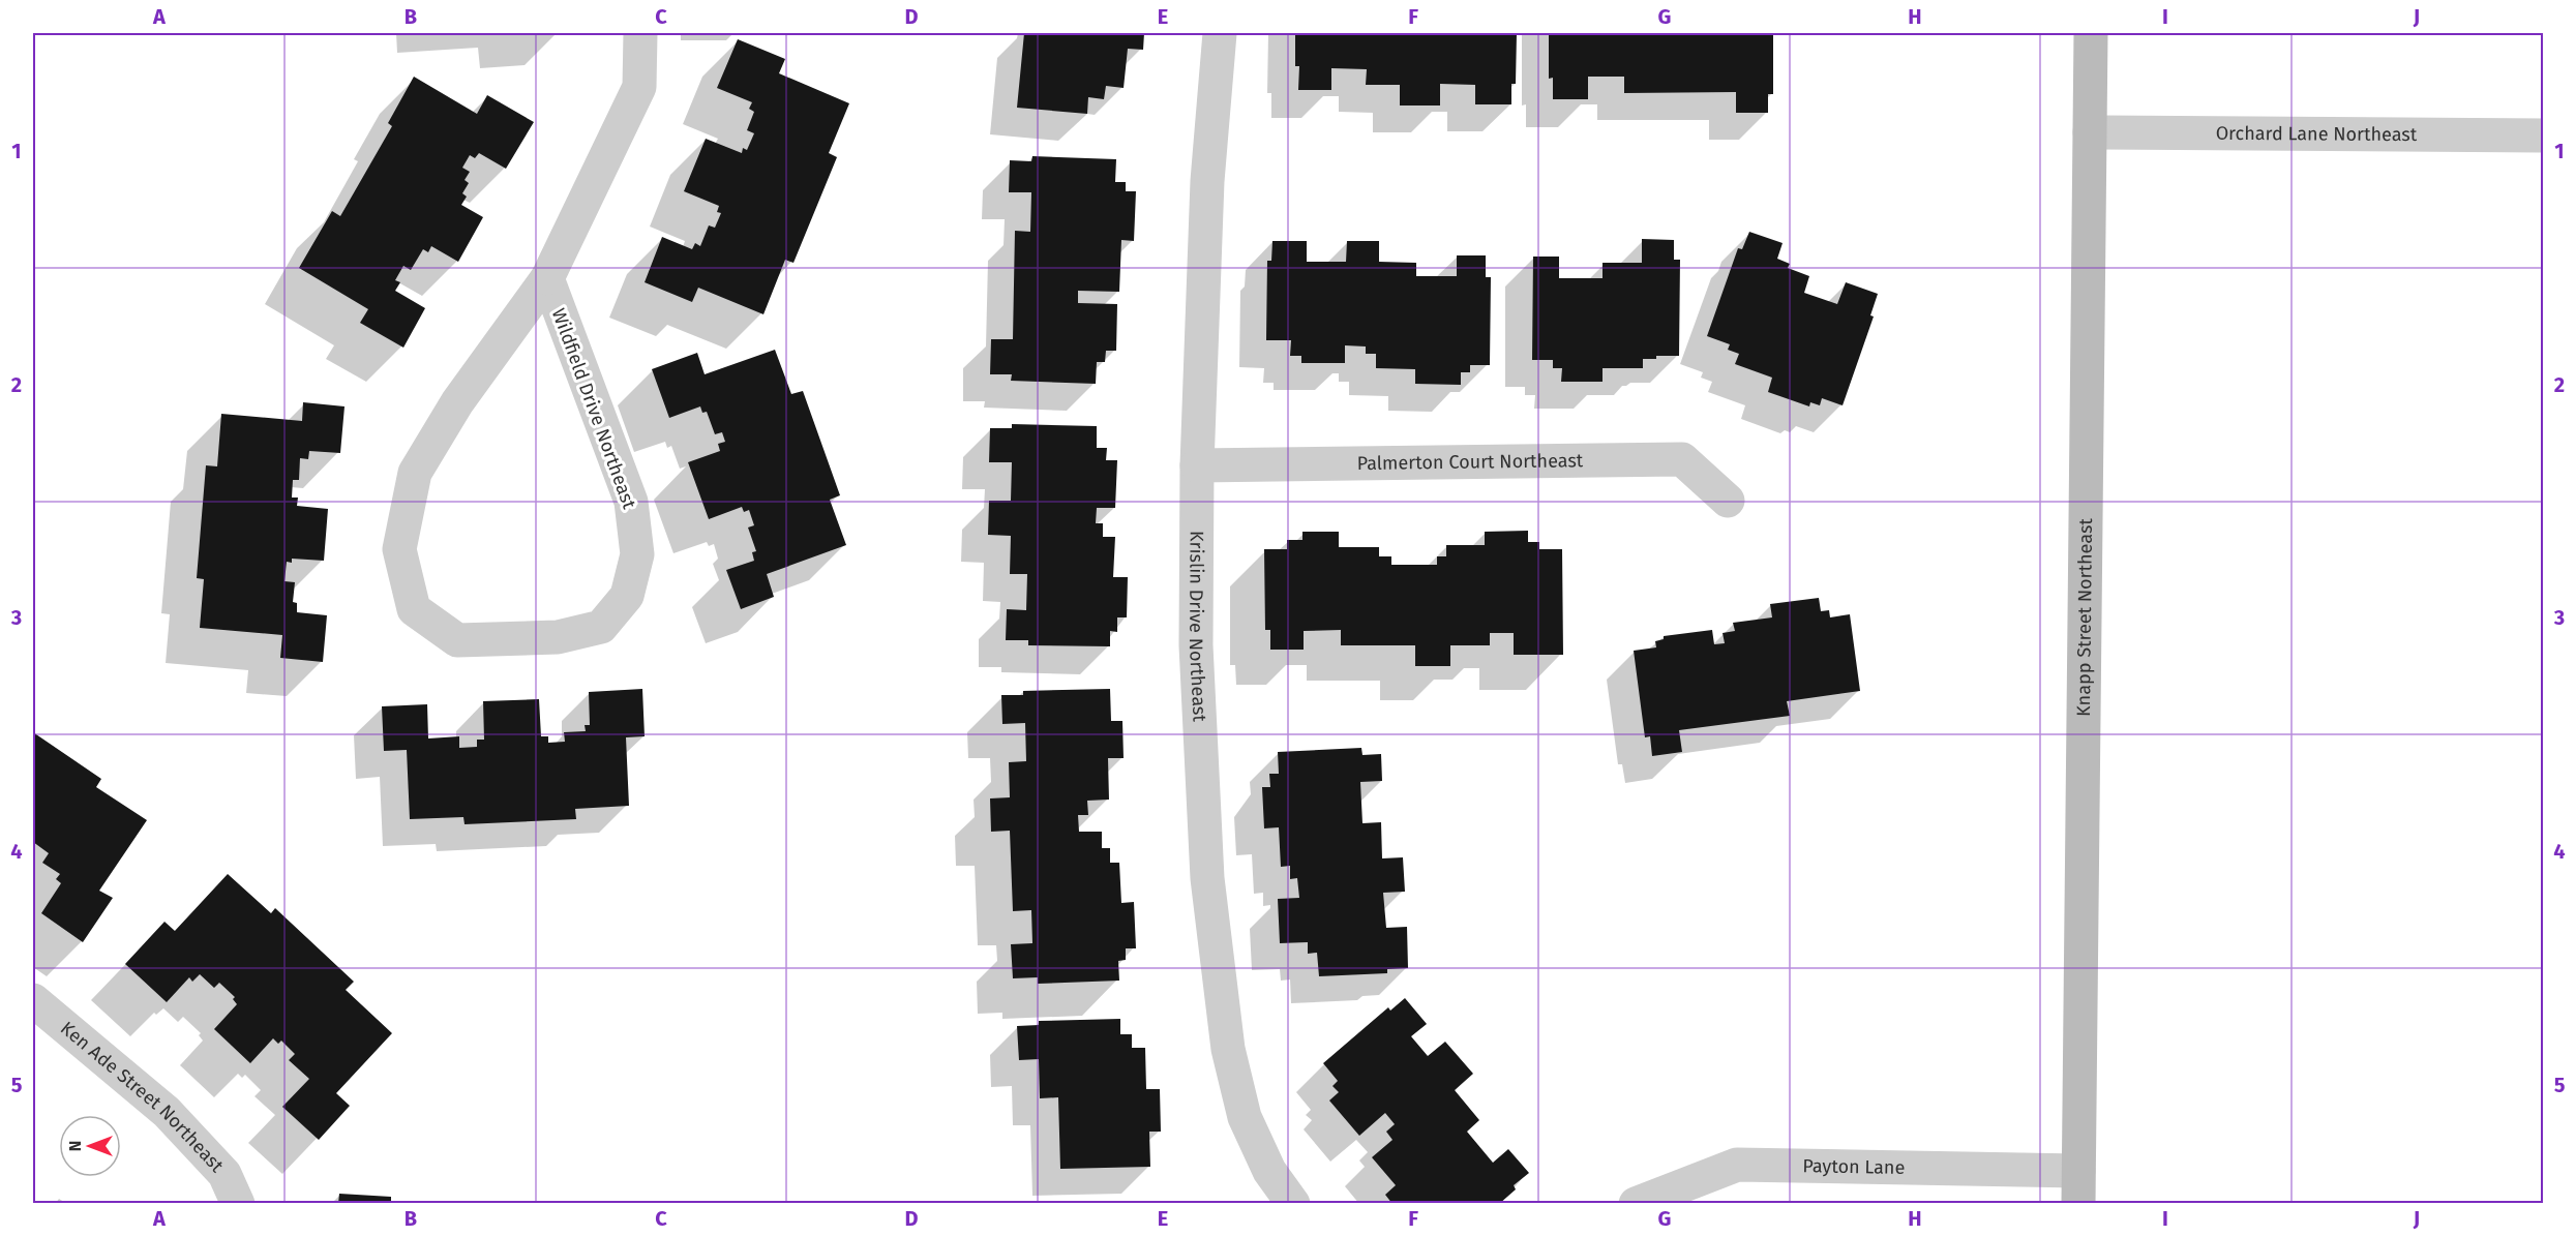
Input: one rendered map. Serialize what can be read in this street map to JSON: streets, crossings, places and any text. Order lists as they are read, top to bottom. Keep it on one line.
{"streets":{"main road":["Knapp Street Northeast"],"street":["Orchard Lane Northeast","Wildfield Drive Northeast","Palmerton Court Northeast","Krislin Drive Northeast","Ken Ade Street Northeast","Payton Lane"]},"crossings":[["Orchard Lane Northeast","Knapp Street Northeast"],["Palmerton Court Northeast","Krislin Drive Northeast"],["Knapp Street Northeast","Payton Lane"]],"north":"left","grid":{"columns":["A","B","C","D","E","F","G","H","I","J"],"rows":["1","2","3","4","5"]}}
